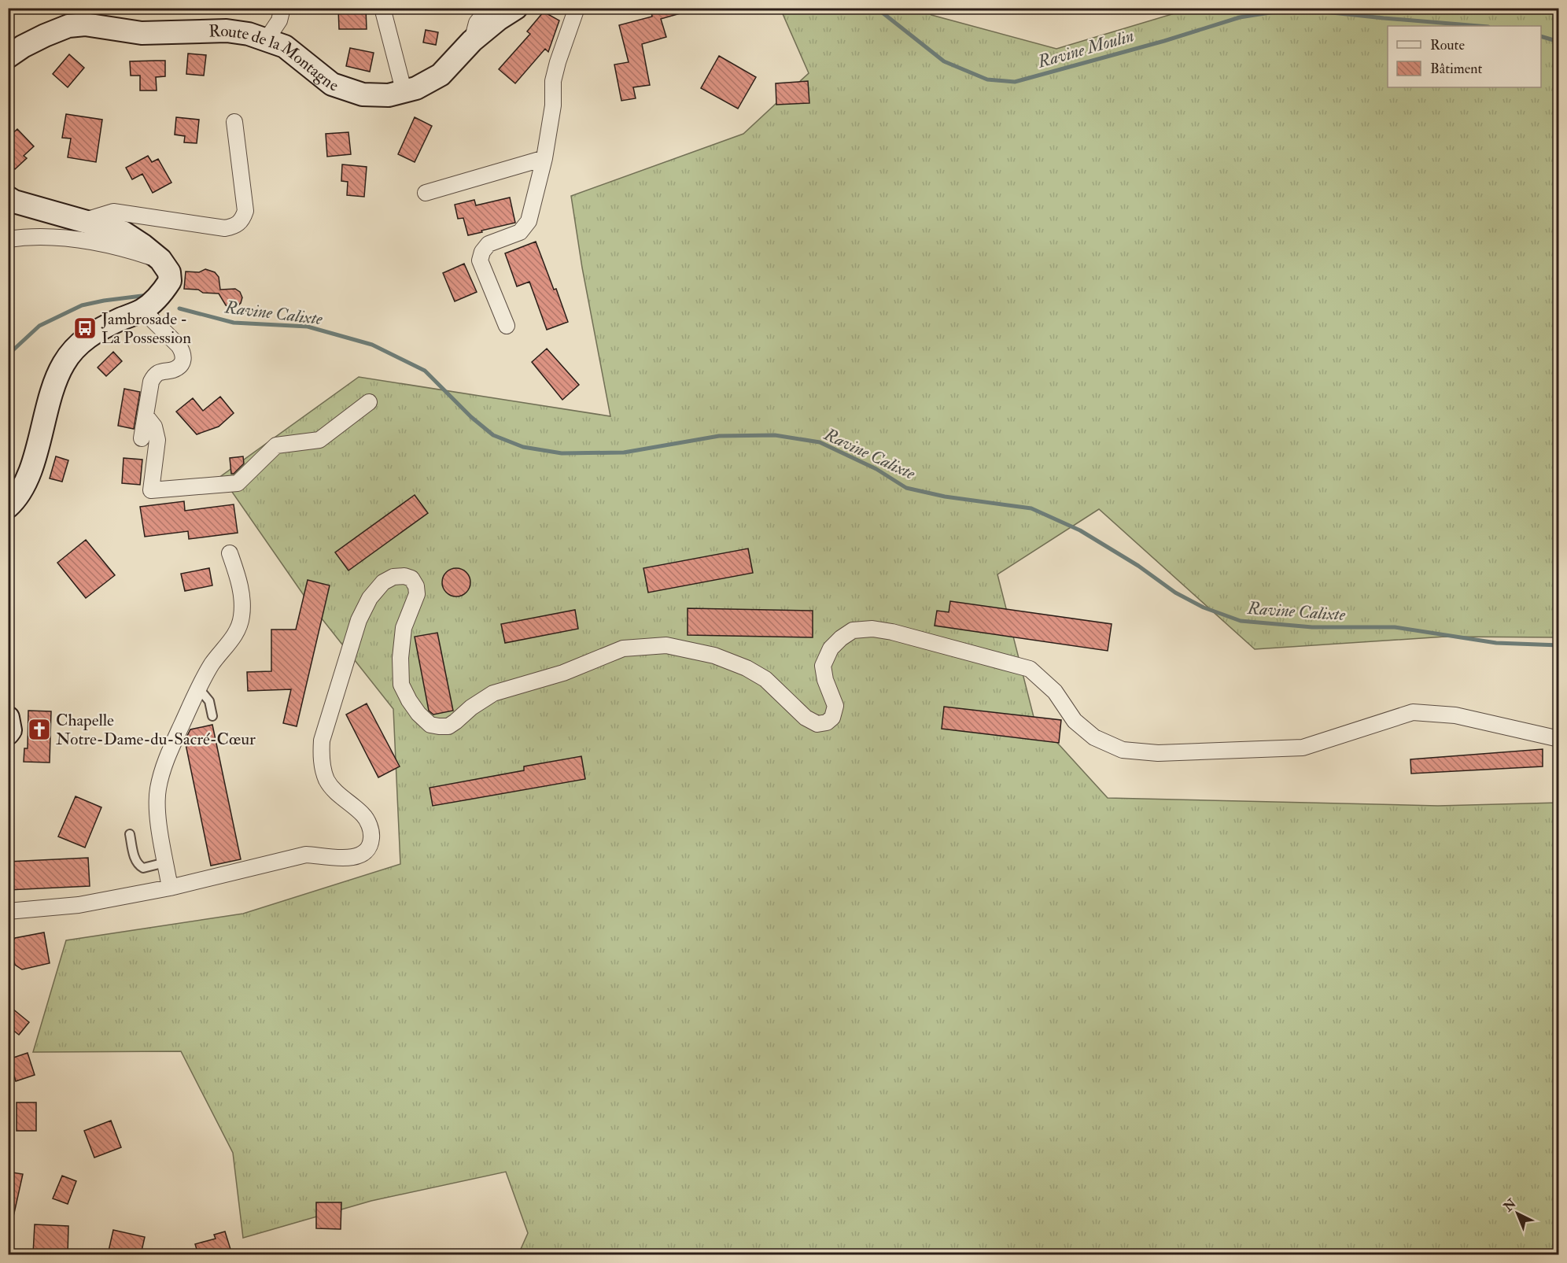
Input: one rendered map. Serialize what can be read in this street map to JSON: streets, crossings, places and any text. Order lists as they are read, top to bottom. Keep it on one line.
{"streets":{"main road":["Route de la Montagne"]},"water":["Ravine Moulin","Ravine Calixte"],"places":{"bus stop":["Jambrosade - La Possession"],"church":["Chapelle Notre-Dame-du-Sacré-Cœur"]},"legend":["Route","Bâtiment"],"north":"top left"}
